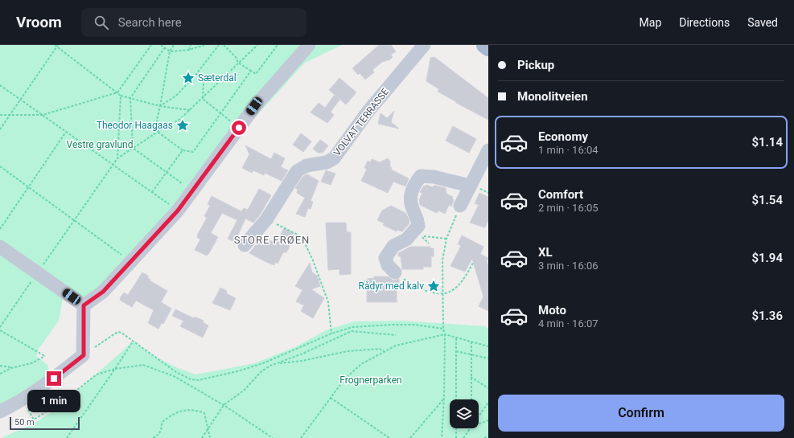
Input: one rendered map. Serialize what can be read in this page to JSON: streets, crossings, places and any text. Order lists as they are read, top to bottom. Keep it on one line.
{"streets":{"street":["VOLVAT TERRASSE"]},"districts":["STORE FRØEN"],"parks":["Vestre gravlund","Frognerparken"],"places":{"place":["Sæterdal","Theodor Haagaas","Rådyr med kalv"]},"scale_bar":"50 m","page":{"header":"Vroom","search":"Search here","nav":["Map","Directions","Saved"],"banner":["Pickup","Monolitveien"],"list":[{"name":"Economy","note":"1 min · 16:04","value":"$1.14"},{"name":"Comfort","note":"2 min · 16:05","value":"$1.54"},{"name":"XL","note":"3 min · 16:06","value":"$1.94"},{"name":"Moto","note":"4 min · 16:07","value":"$1.36"}],"buttons":"Confirm","bubble":"1 min","scale":"50 m"}}
